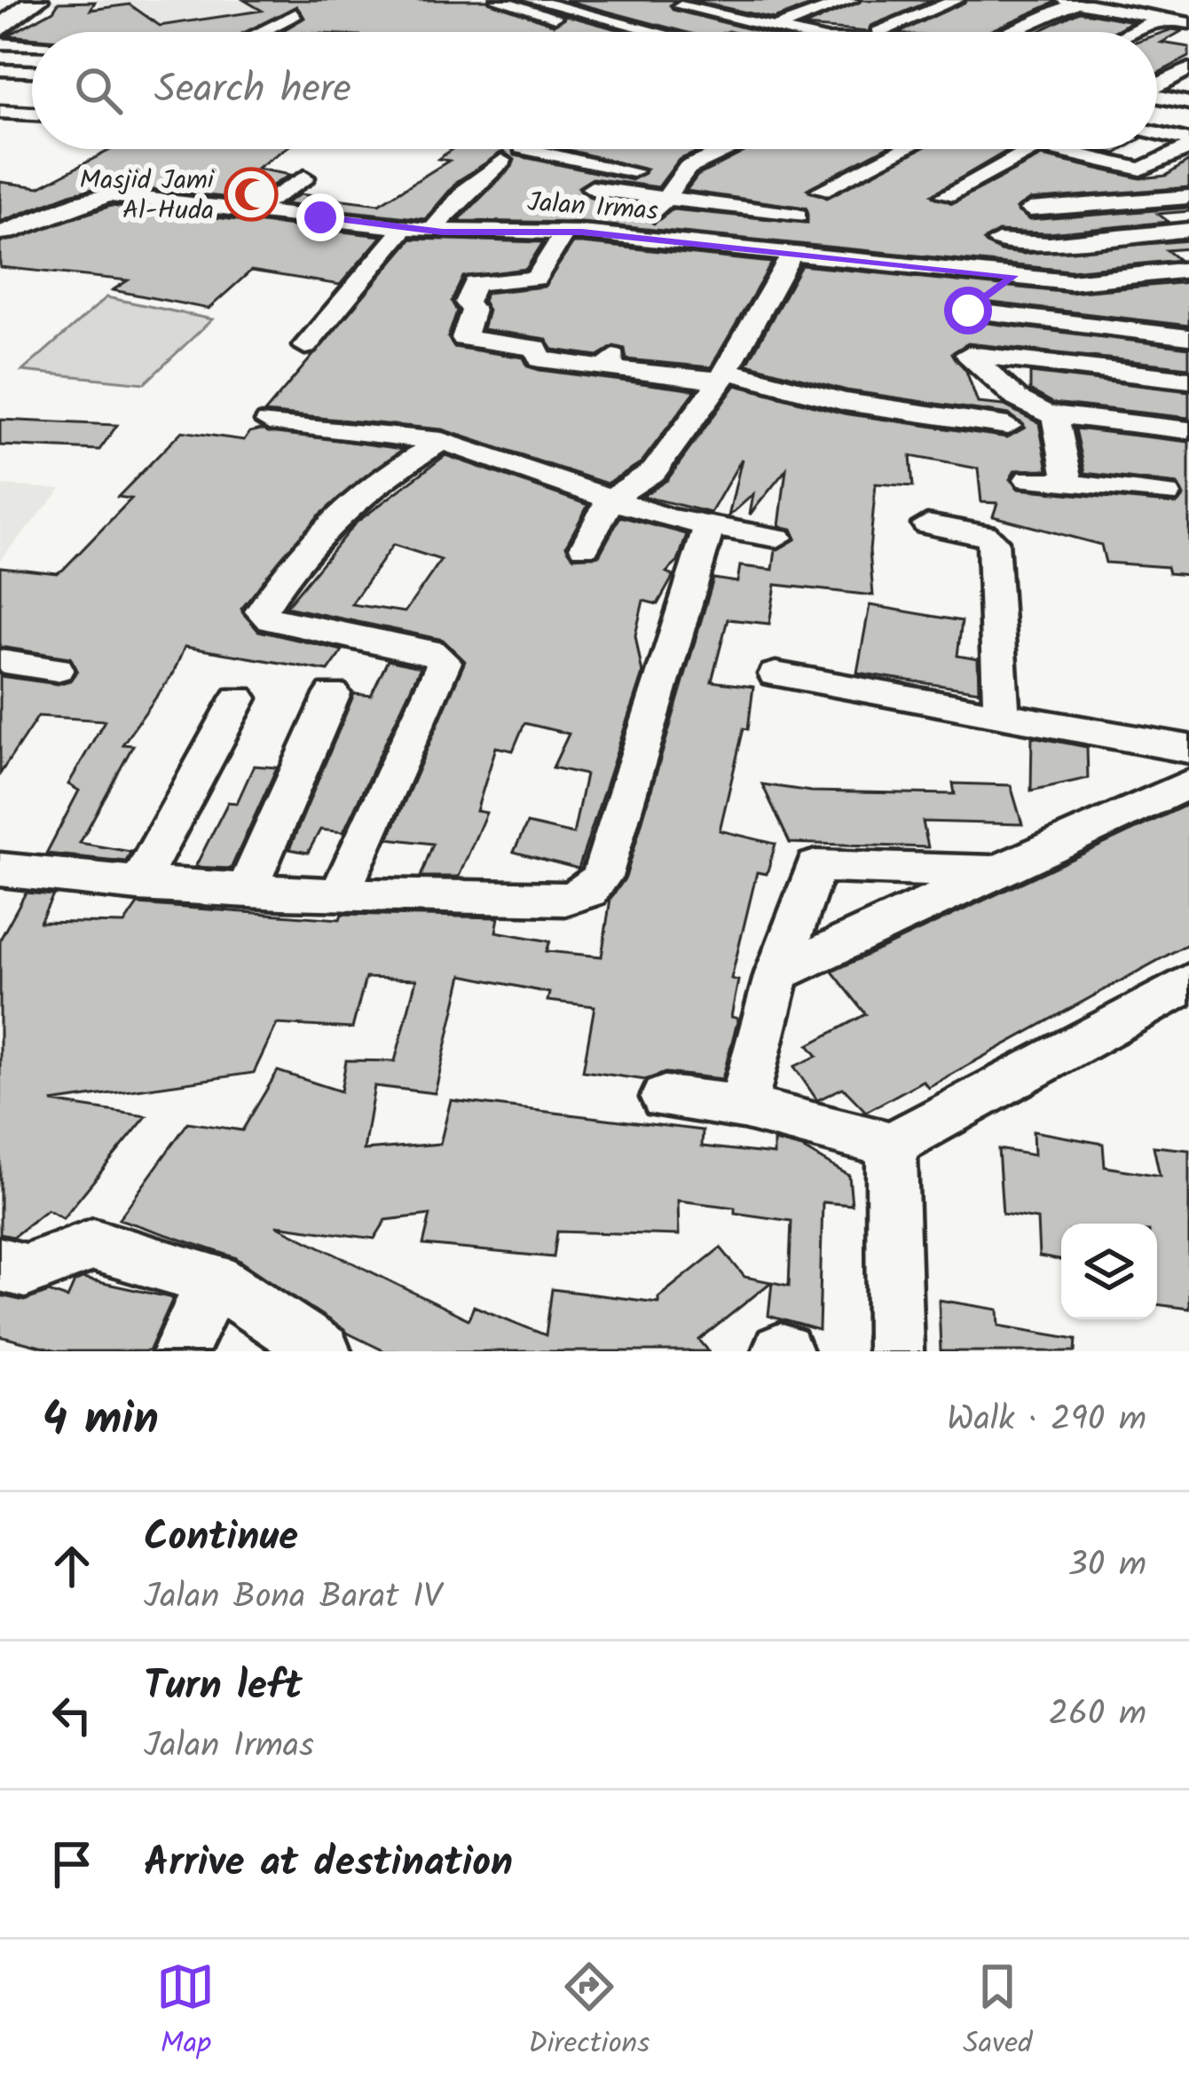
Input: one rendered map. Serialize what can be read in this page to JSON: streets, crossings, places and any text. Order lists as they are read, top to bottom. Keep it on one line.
{"streets":{"street":["Jalan Irmas"]},"places":{"mosque":["Masjid Jami Al-Huda"]},"page":{"search":"Search here","heading":["4 min","Walk · 290 m"],"list":[["Continue","Jalan Bona Barat IV","30 m"],["Turn left","Jalan Irmas","260 m"],"Arrive at destination"],"nav":["Map","Directions","Saved"]}}
